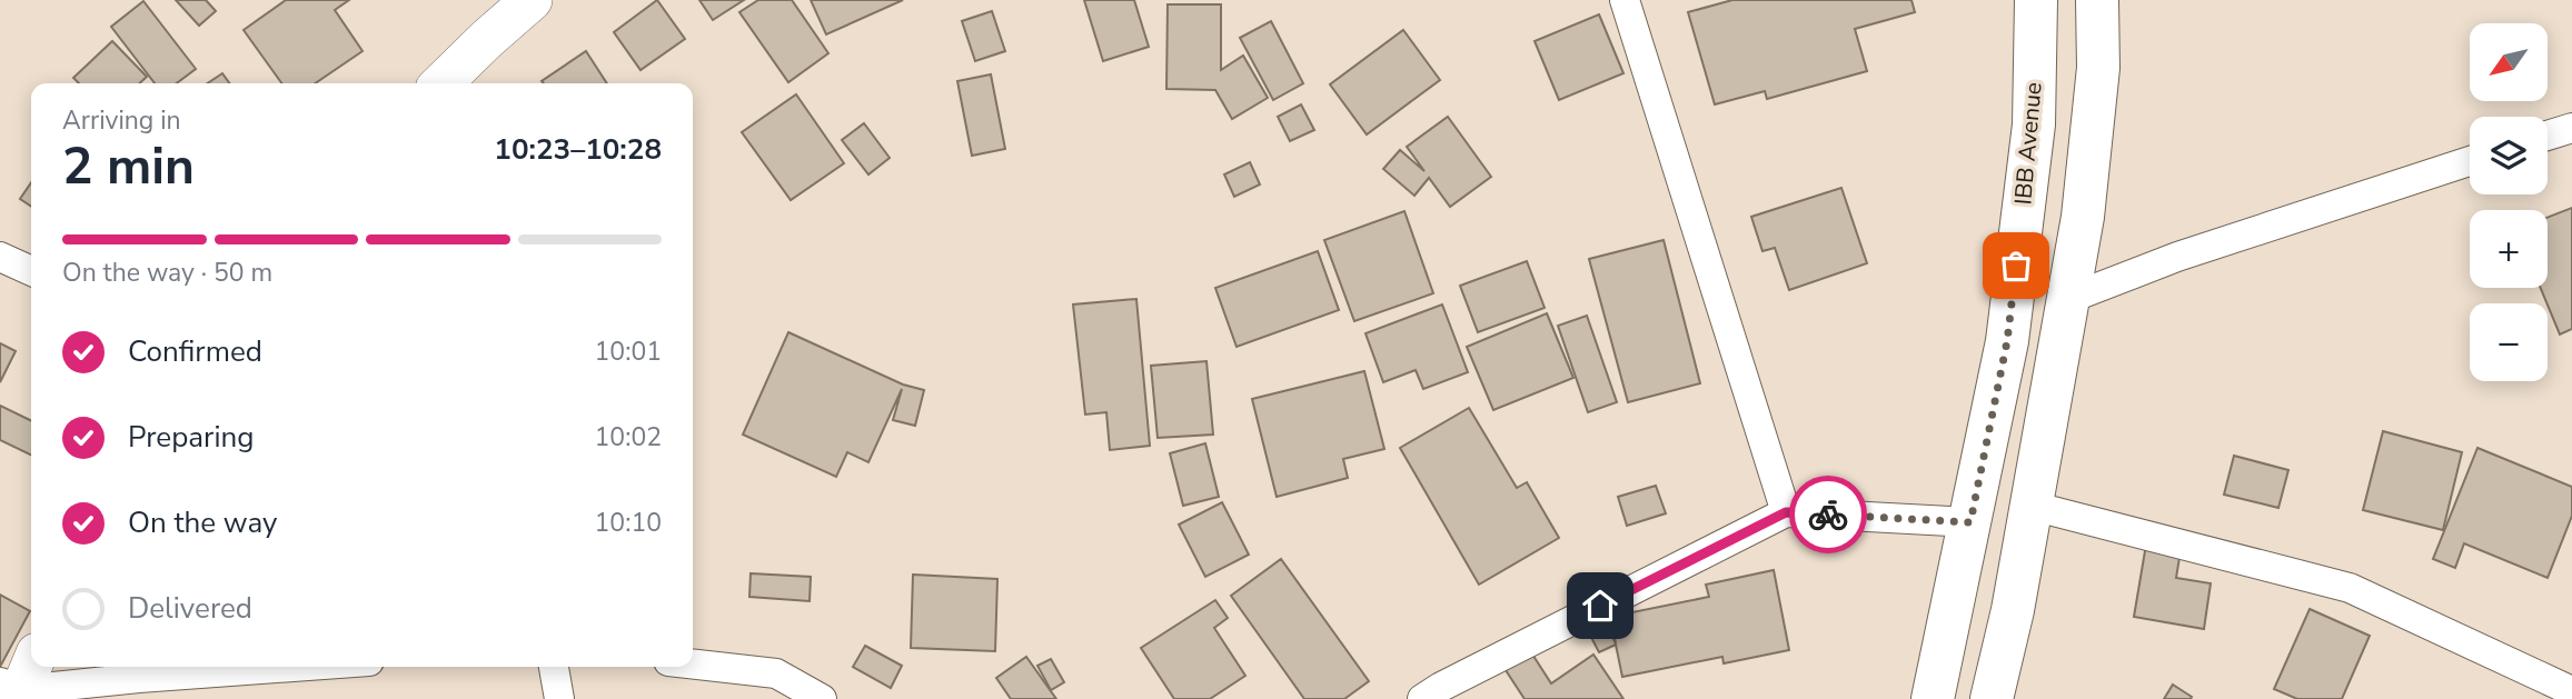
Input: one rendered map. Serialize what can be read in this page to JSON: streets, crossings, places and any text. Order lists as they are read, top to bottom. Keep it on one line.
{"streets":{"main road":["IBB Avenue"]},"north":"bottom left","page":{"map_buttons":["+","−"],"heading":["2 min","Arriving in","10:23–10:28"],"bar":"On the way · 50 m","list":[["Confirmed","10:01"],["Preparing","10:02"],["On the way","10:10"],"Delivered"]}}
